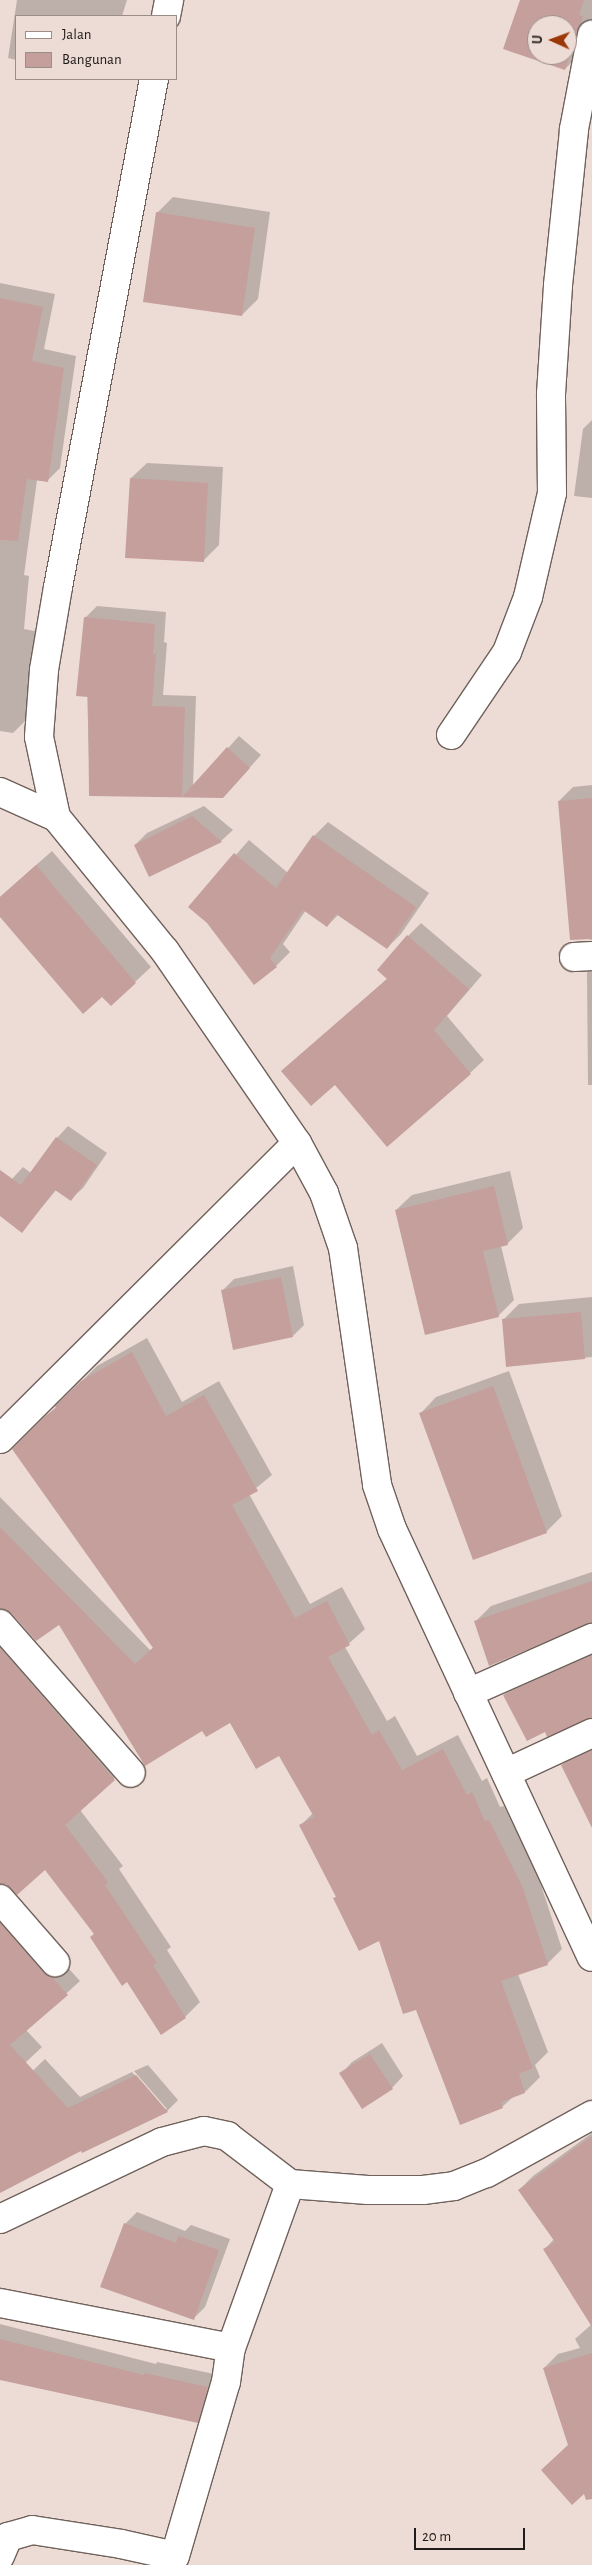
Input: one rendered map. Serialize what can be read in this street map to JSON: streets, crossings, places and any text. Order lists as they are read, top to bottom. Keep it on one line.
{"legend":["Jalan","Bangunan"],"scale_bar":"20 m","north":"left"}
